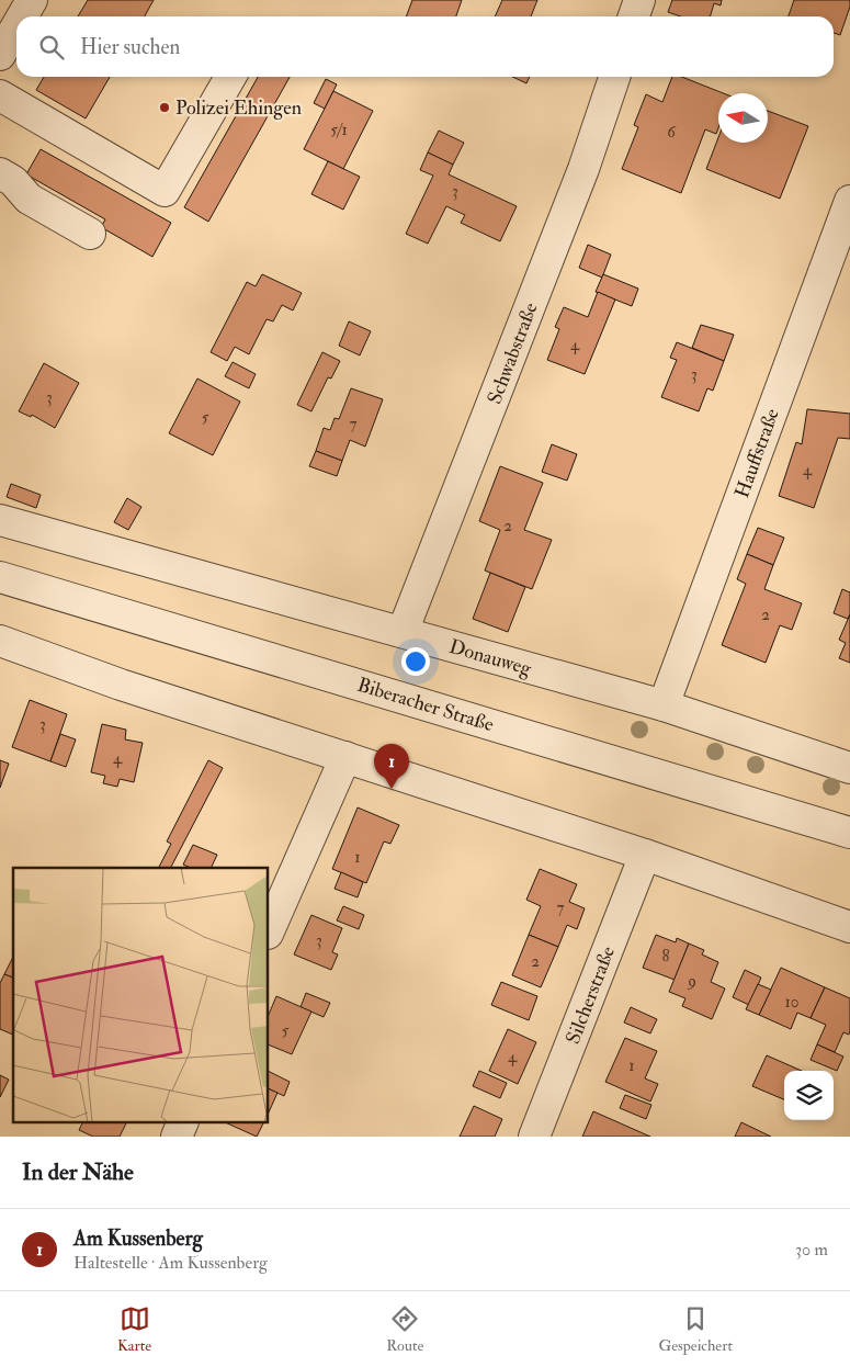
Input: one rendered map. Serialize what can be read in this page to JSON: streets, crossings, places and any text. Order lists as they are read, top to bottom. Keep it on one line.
{"streets":{"street":["Schwabstraße","Hauffstraße","Donauweg","Biberacher Straße","Silcherstraße"]},"crossings":[["Schwabstraße","Donauweg"],["Hauffstraße","Donauweg"]],"places":["Polizei Ehingen"],"house_numbers":["5/1","6","3","4","3","3","5","7","4","2","2","3","4","1","7","3","8","2","9","10","5","4","1"],"north":"left","page":{"search":"Hier suchen","pins":"1","heading":"In der Nähe","list":[{"mark":"1","name":"Am Kussenberg","note":"Haltestelle · Am Kussenberg","value":"30 m"}],"nav":["Karte","Route","Gespeichert"]}}
